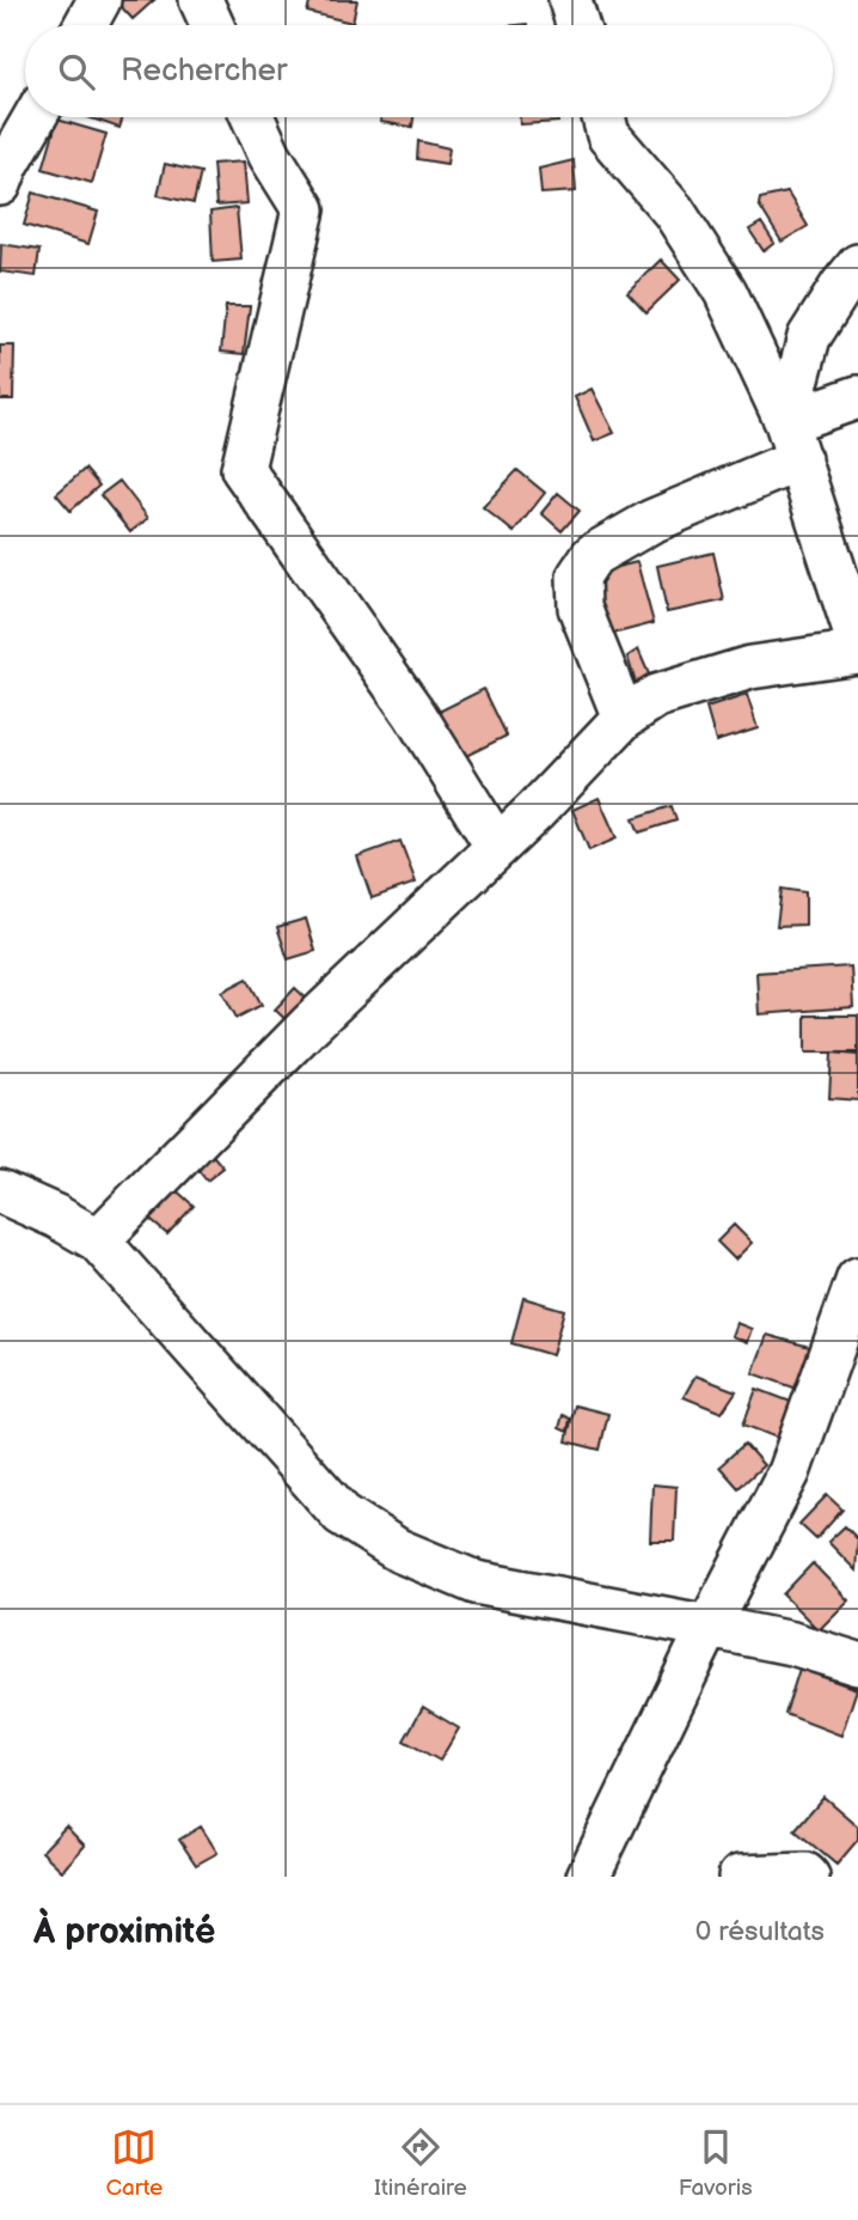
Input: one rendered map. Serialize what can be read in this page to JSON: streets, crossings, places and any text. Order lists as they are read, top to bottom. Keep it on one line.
{"page":{"search":"Rechercher","heading":["À proximité","0 résultats"],"nav":["Carte","Itinéraire","Favoris"]}}
